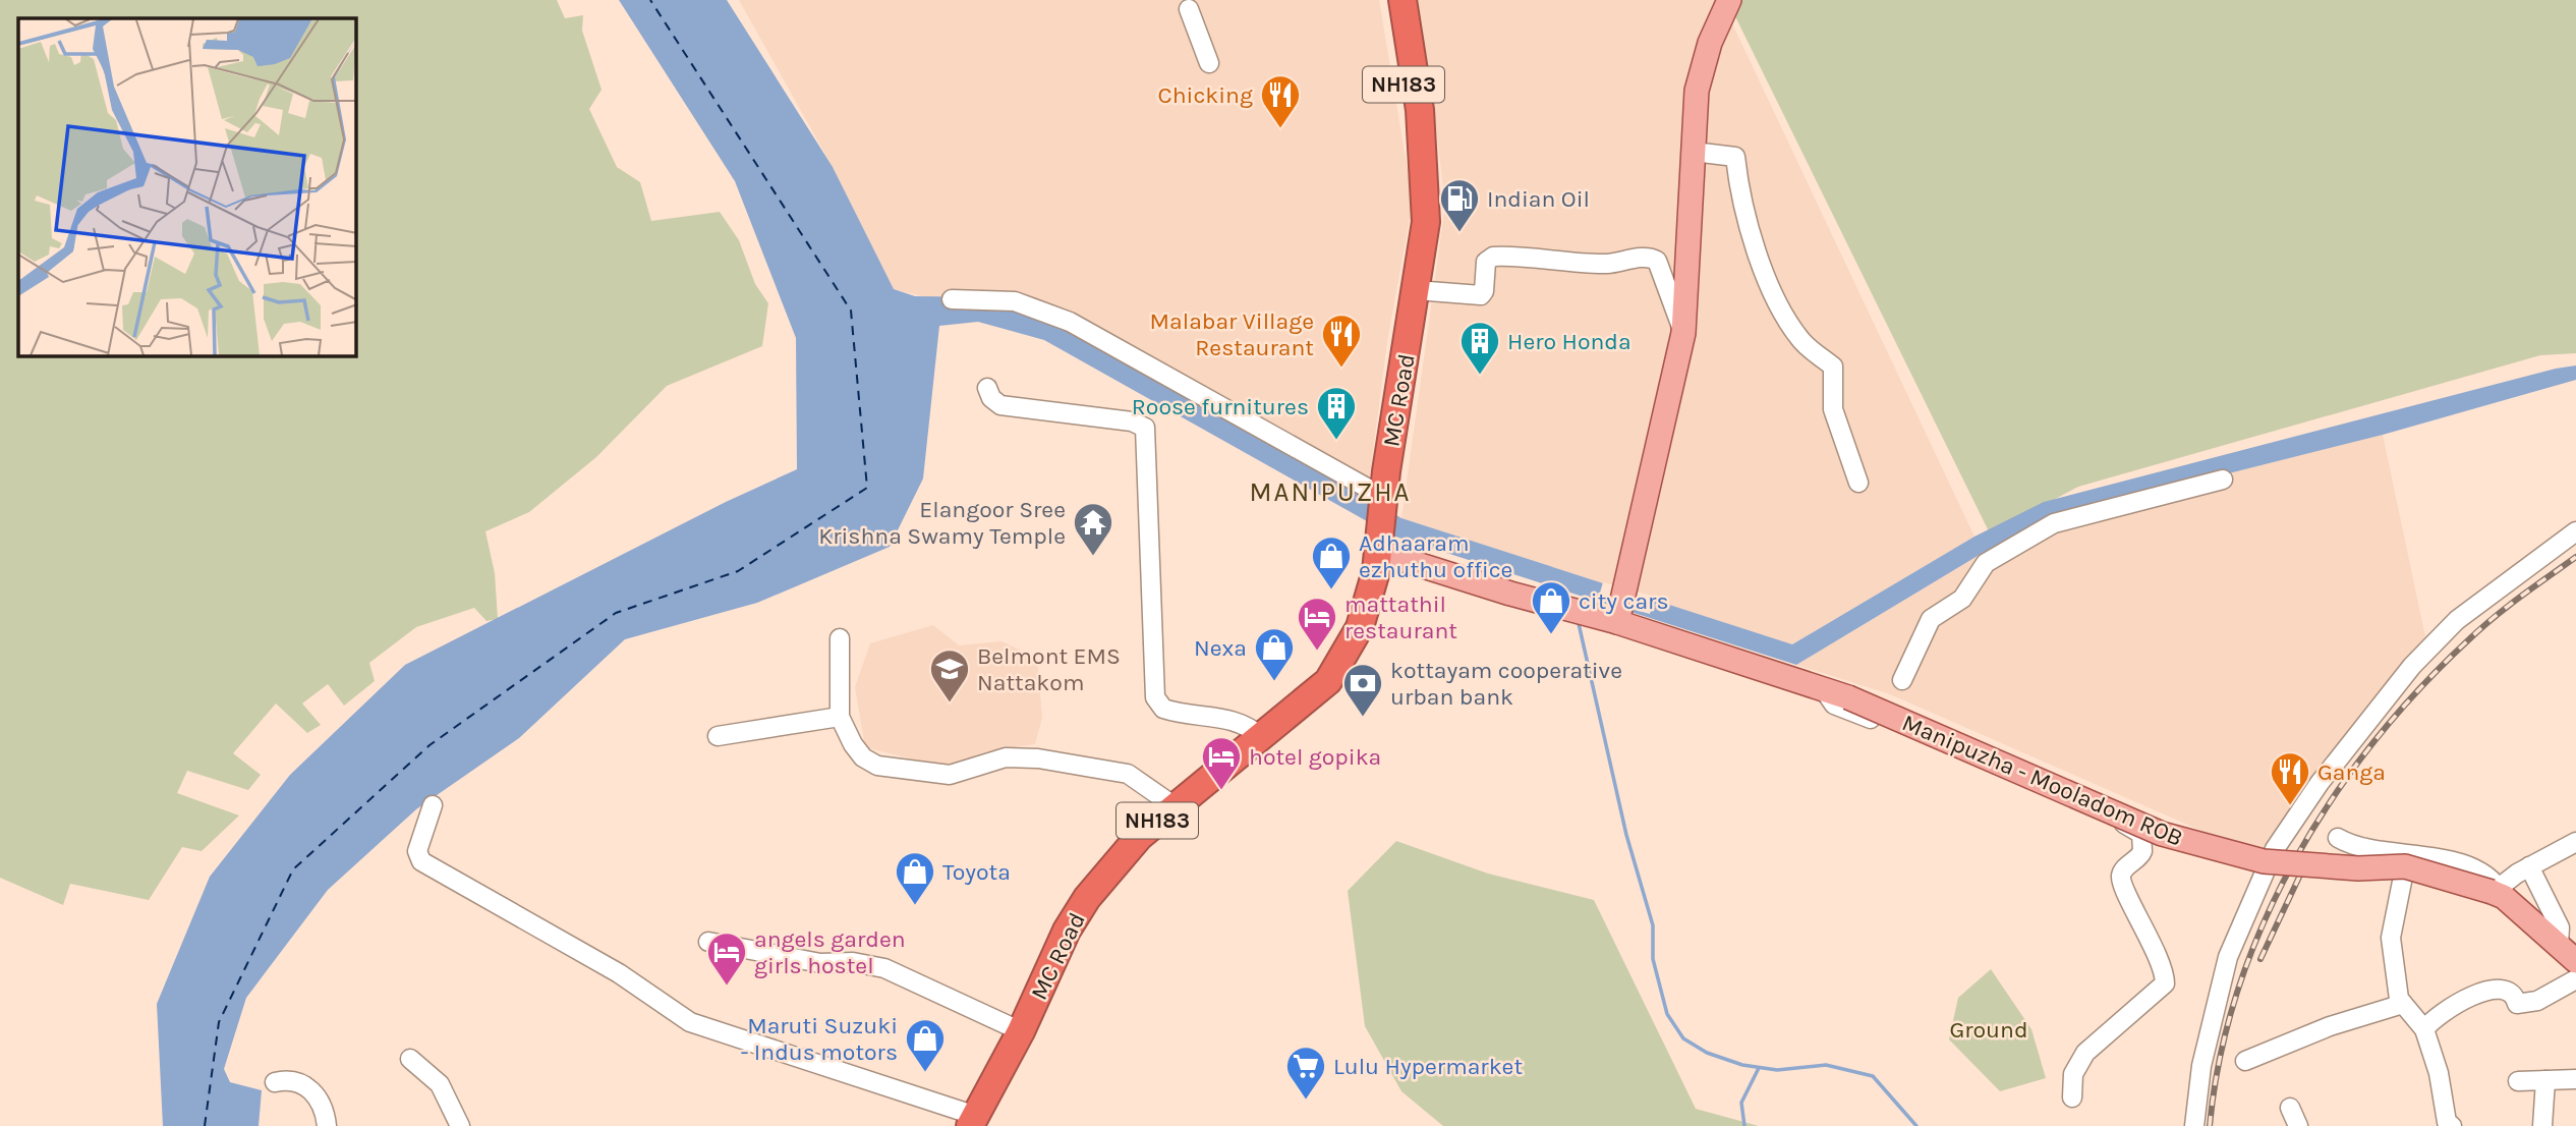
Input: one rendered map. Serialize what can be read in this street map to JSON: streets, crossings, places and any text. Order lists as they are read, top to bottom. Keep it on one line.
{"streets":{"highway":["NH183","MC Road"],"main road":["Manipuzha - Mooladom ROB"]},"crossings":[["MC Road","Manipuzha - Mooladom ROB"]],"districts":["MANIPUZHA"],"parks":["Ground"],"places":{"restaurant":["Chicking","Malabar Village Restaurant","Ganga"],"fuel station":["Indian Oil"],"building":["Hero Honda","Roose furnitures"],"temple":["Elangoor Sree Krishna Swamy Temple"],"shop":["Adhaaram ezhuthu office","city cars","Nexa","Toyota","Maruti Suzuki - Indus motors"],"hotel":["mattathil restaurant","hotel gopika","angels garden girls hostel"],"school or university":["Belmont EMS Nattakom"],"bank":["kottayam cooperative urban bank"],"supermarket":["Lulu Hypermarket"]}}
